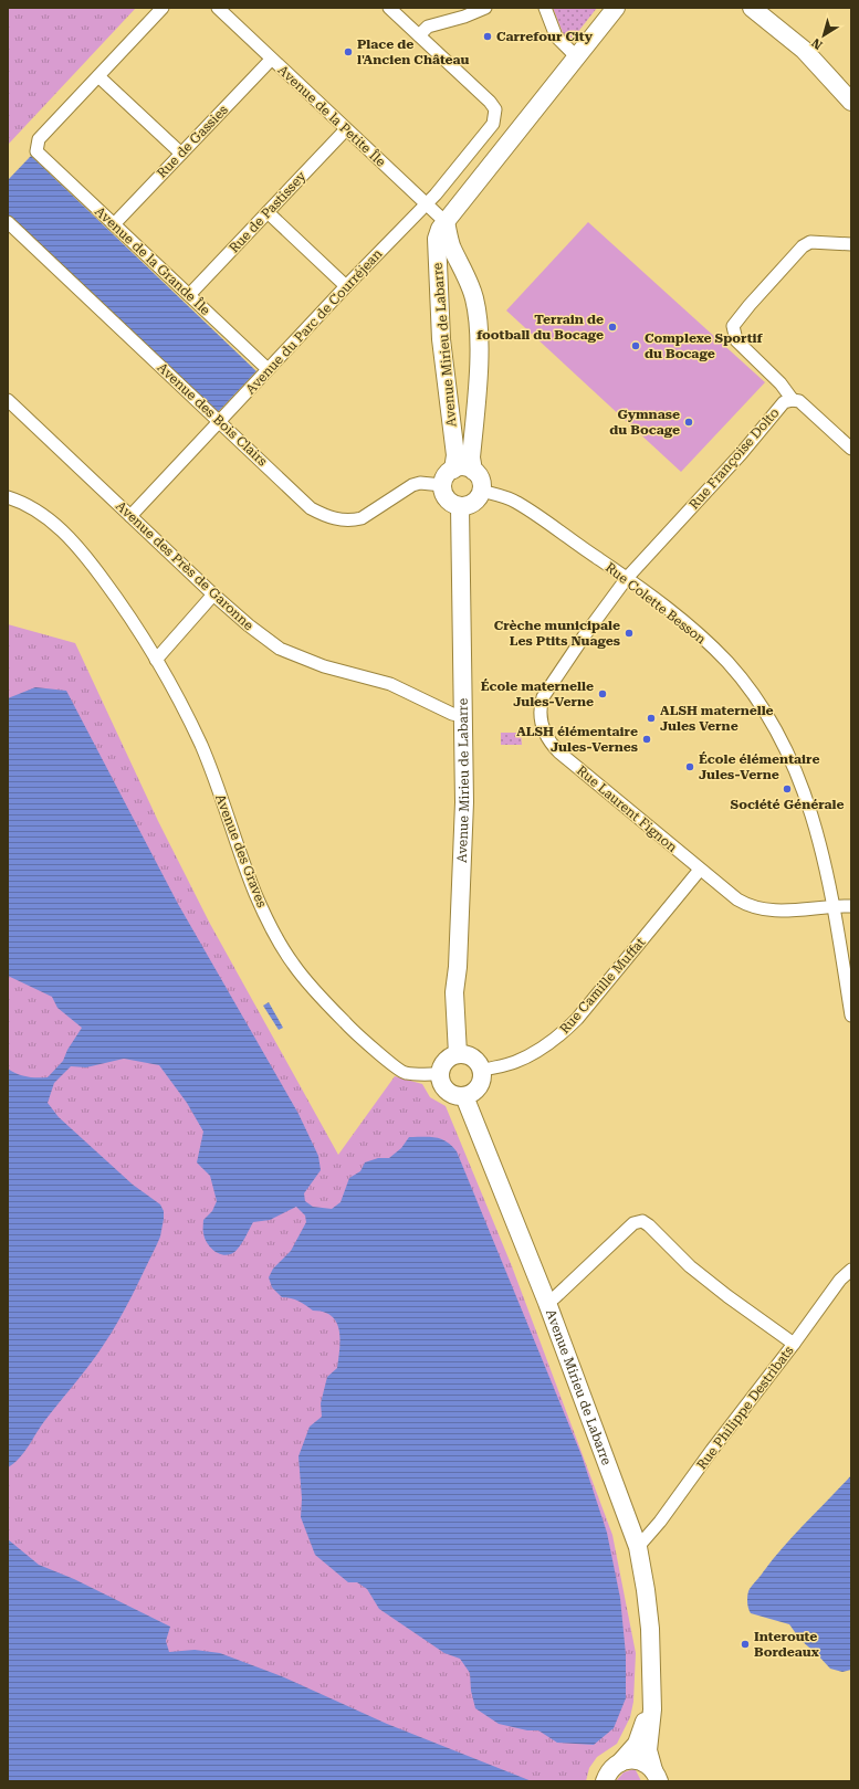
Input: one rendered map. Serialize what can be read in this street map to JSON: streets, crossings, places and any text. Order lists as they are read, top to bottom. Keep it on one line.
{"streets":{"street":["Avenue de la Petite Île","Rue de Gassies","Rue de Pastissey","Avenue de la Grande Île","Avenue du Parc de Courréjean","Avenue Mirieu de Labarre","Avenue des Bois Clairs","Rue Françoise Dolto","Avenue des Près de Garonne","Rue Colette Besson","Rue Laurent Fignon","Avenue des Graves","Rue Camille Muffat","Rue Philippe Destribats"]},"crossings":[["Avenue de la Petite Île","Rue de Gassies"],["Avenue de la Petite Île","Rue de Pastissey"],["Avenue de la Petite Île","Avenue du Parc de Courréjean"],["Avenue de la Petite Île","Avenue Mirieu de Labarre"],["Rue de Gassies","Avenue de la Grande Île"],["Rue de Pastissey","Avenue de la Grande Île"],["Avenue de la Grande Île","Avenue du Parc de Courréjean"],["Avenue du Parc de Courréjean","Avenue des Bois Clairs"],["Avenue du Parc de Courréjean","Avenue des Près de Garonne"],["Avenue Mirieu de Labarre","Avenue des Bois Clairs"],["Avenue Mirieu de Labarre","Avenue des Près de Garonne"],["Avenue Mirieu de Labarre","Rue Colette Besson"],["Avenue Mirieu de Labarre","Avenue des Graves"],["Avenue Mirieu de Labarre","Rue Camille Muffat"],["Avenue Mirieu de Labarre","Rue Philippe Destribats"],["Avenue des Bois Clairs","Rue Colette Besson"],["Rue Françoise Dolto","Rue Colette Besson"],["Rue Françoise Dolto","Rue Laurent Fignon"],["Rue Colette Besson","Rue Laurent Fignon"],["Rue Laurent Fignon","Rue Camille Muffat"],["Avenue des Graves","Rue Camille Muffat"]],"places":["Carrefour City","Place de l'Ancien Château","Terrain de football du Bocage","Complexe Sportif du Bocage","Gymnase du Bocage","Crèche municipale Les Ptits Nuages","École maternelle Jules-Verne","ALSH maternelle Jules Verne","ALSH élémentaire Jules-Vernes","École élémentaire Jules-Verne","Société Générale","Interoute Bordeaux"],"north":"bottom left"}
